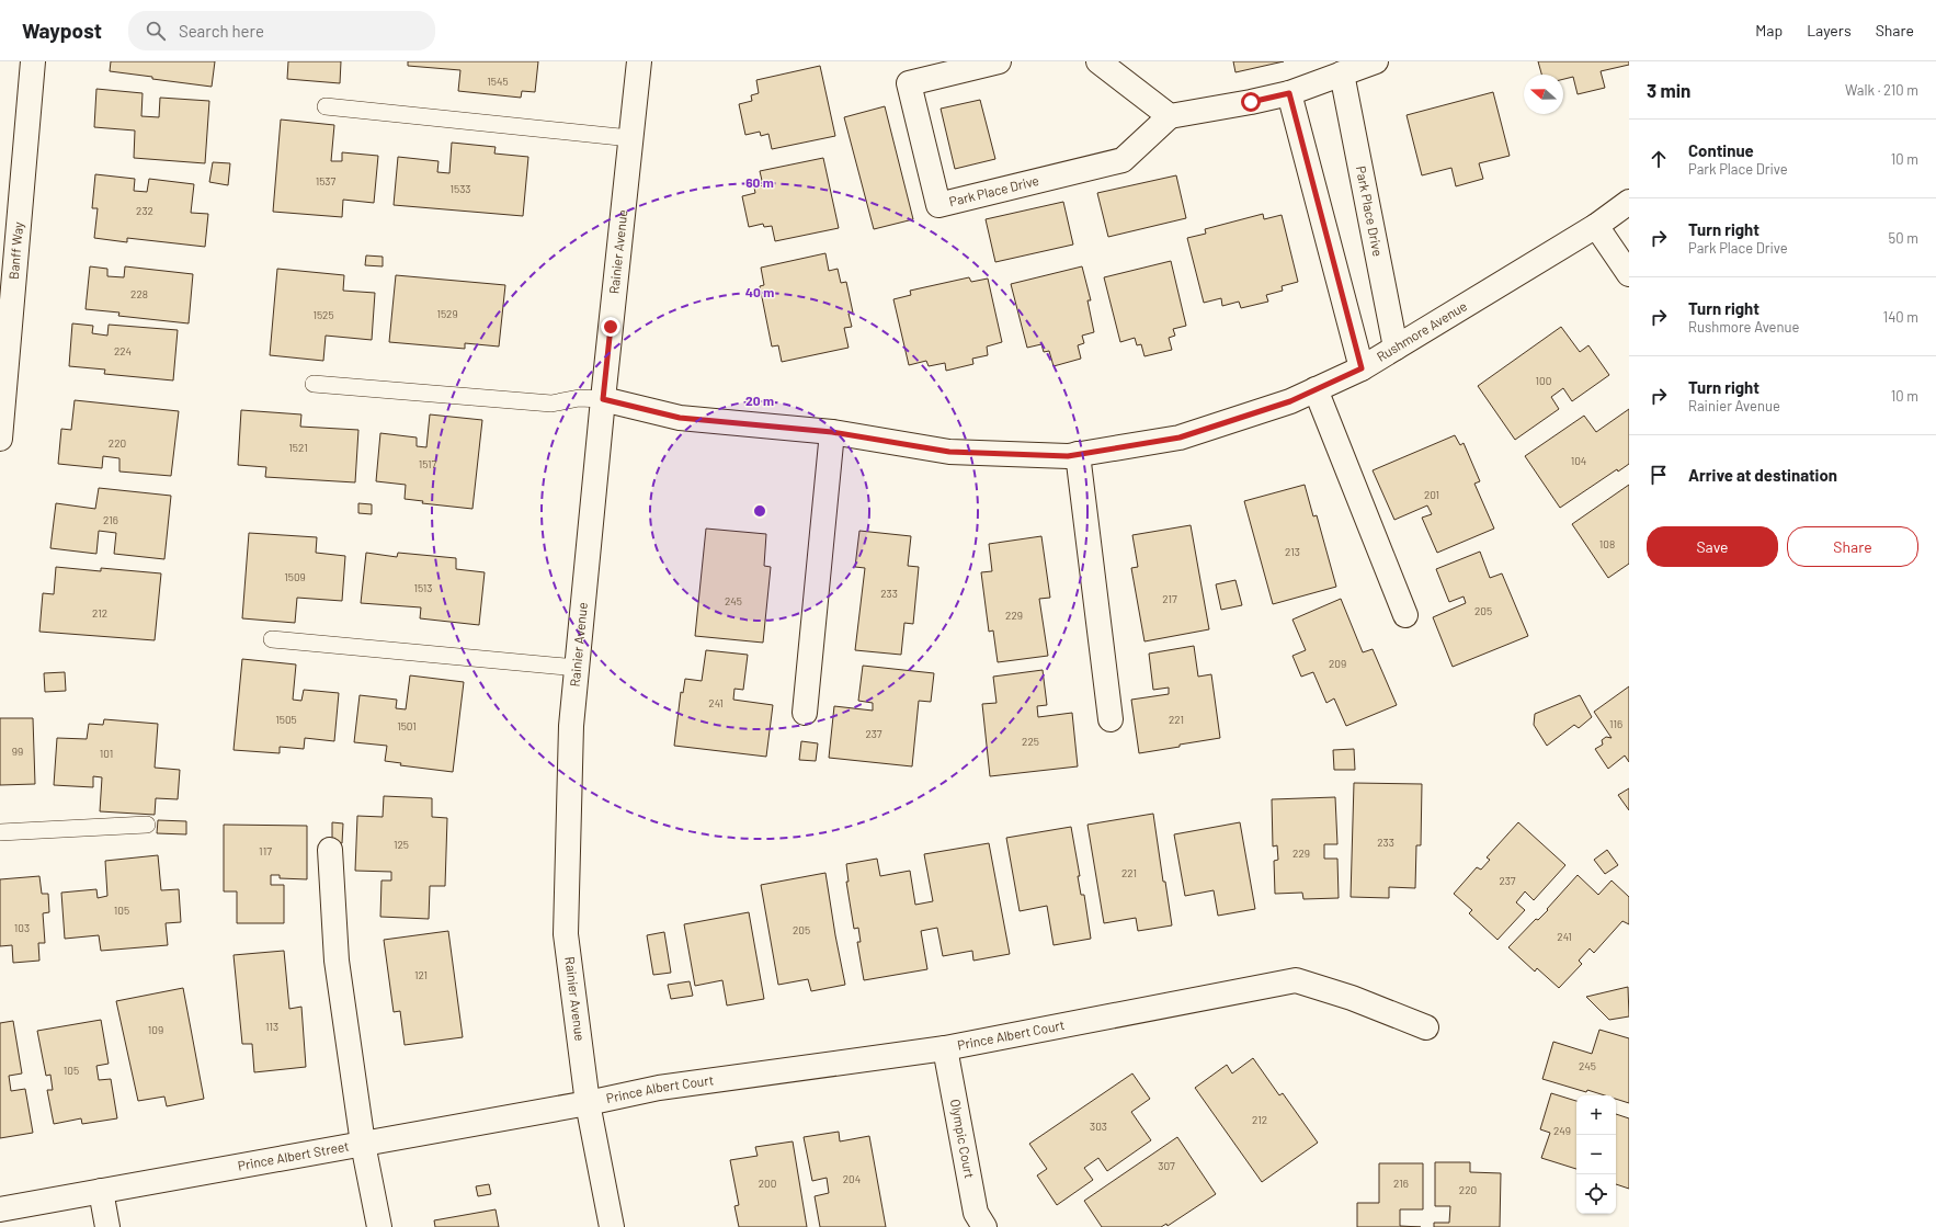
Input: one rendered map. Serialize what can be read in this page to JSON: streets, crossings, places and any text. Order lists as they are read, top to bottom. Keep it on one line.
{"streets":{"street":["Park Place Drive","Banff Way","Rainier Avenue","Rushmore Avenue","Prince Albert Court","Olympic Court","Prince Albert Street"]},"crossings":[["Park Place Drive","Rushmore Avenue"],["Rainier Avenue","Rushmore Avenue"],["Rainier Avenue","Prince Albert Court"],["Rainier Avenue","Prince Albert Street"],["Prince Albert Court","Olympic Court"],["Prince Albert Court","Prince Albert Street"]],"house_numbers":["1545","1537","1533","232","228","1529","1525","224","100","220","1521","104","1517","201","216","108","213","1509","1513","233","217","245","205","212","229","209","241","1505","221","116","1501","237","225","99","101","233","125","117","229","221","237","105","103","205","241","121","113","109","245","105","212","303","249","307","204","200","216","220"],"north":"left","page":{"header":"Waypost","search":"Search here","nav":["Map","Layers","Share"],"heading":["3 min","Walk · 210 m"],"list":[["Continue","Park Place Drive","10 m"],["Turn right","Park Place Drive","50 m"],["Turn right","Rushmore Avenue","140 m"],["Turn right","Rainier Avenue","10 m"],"Arrive at destination"],"buttons":["Save","Share"],"map_buttons":["+","−"]},"rings":["60 m","40 m","20 m"]}
